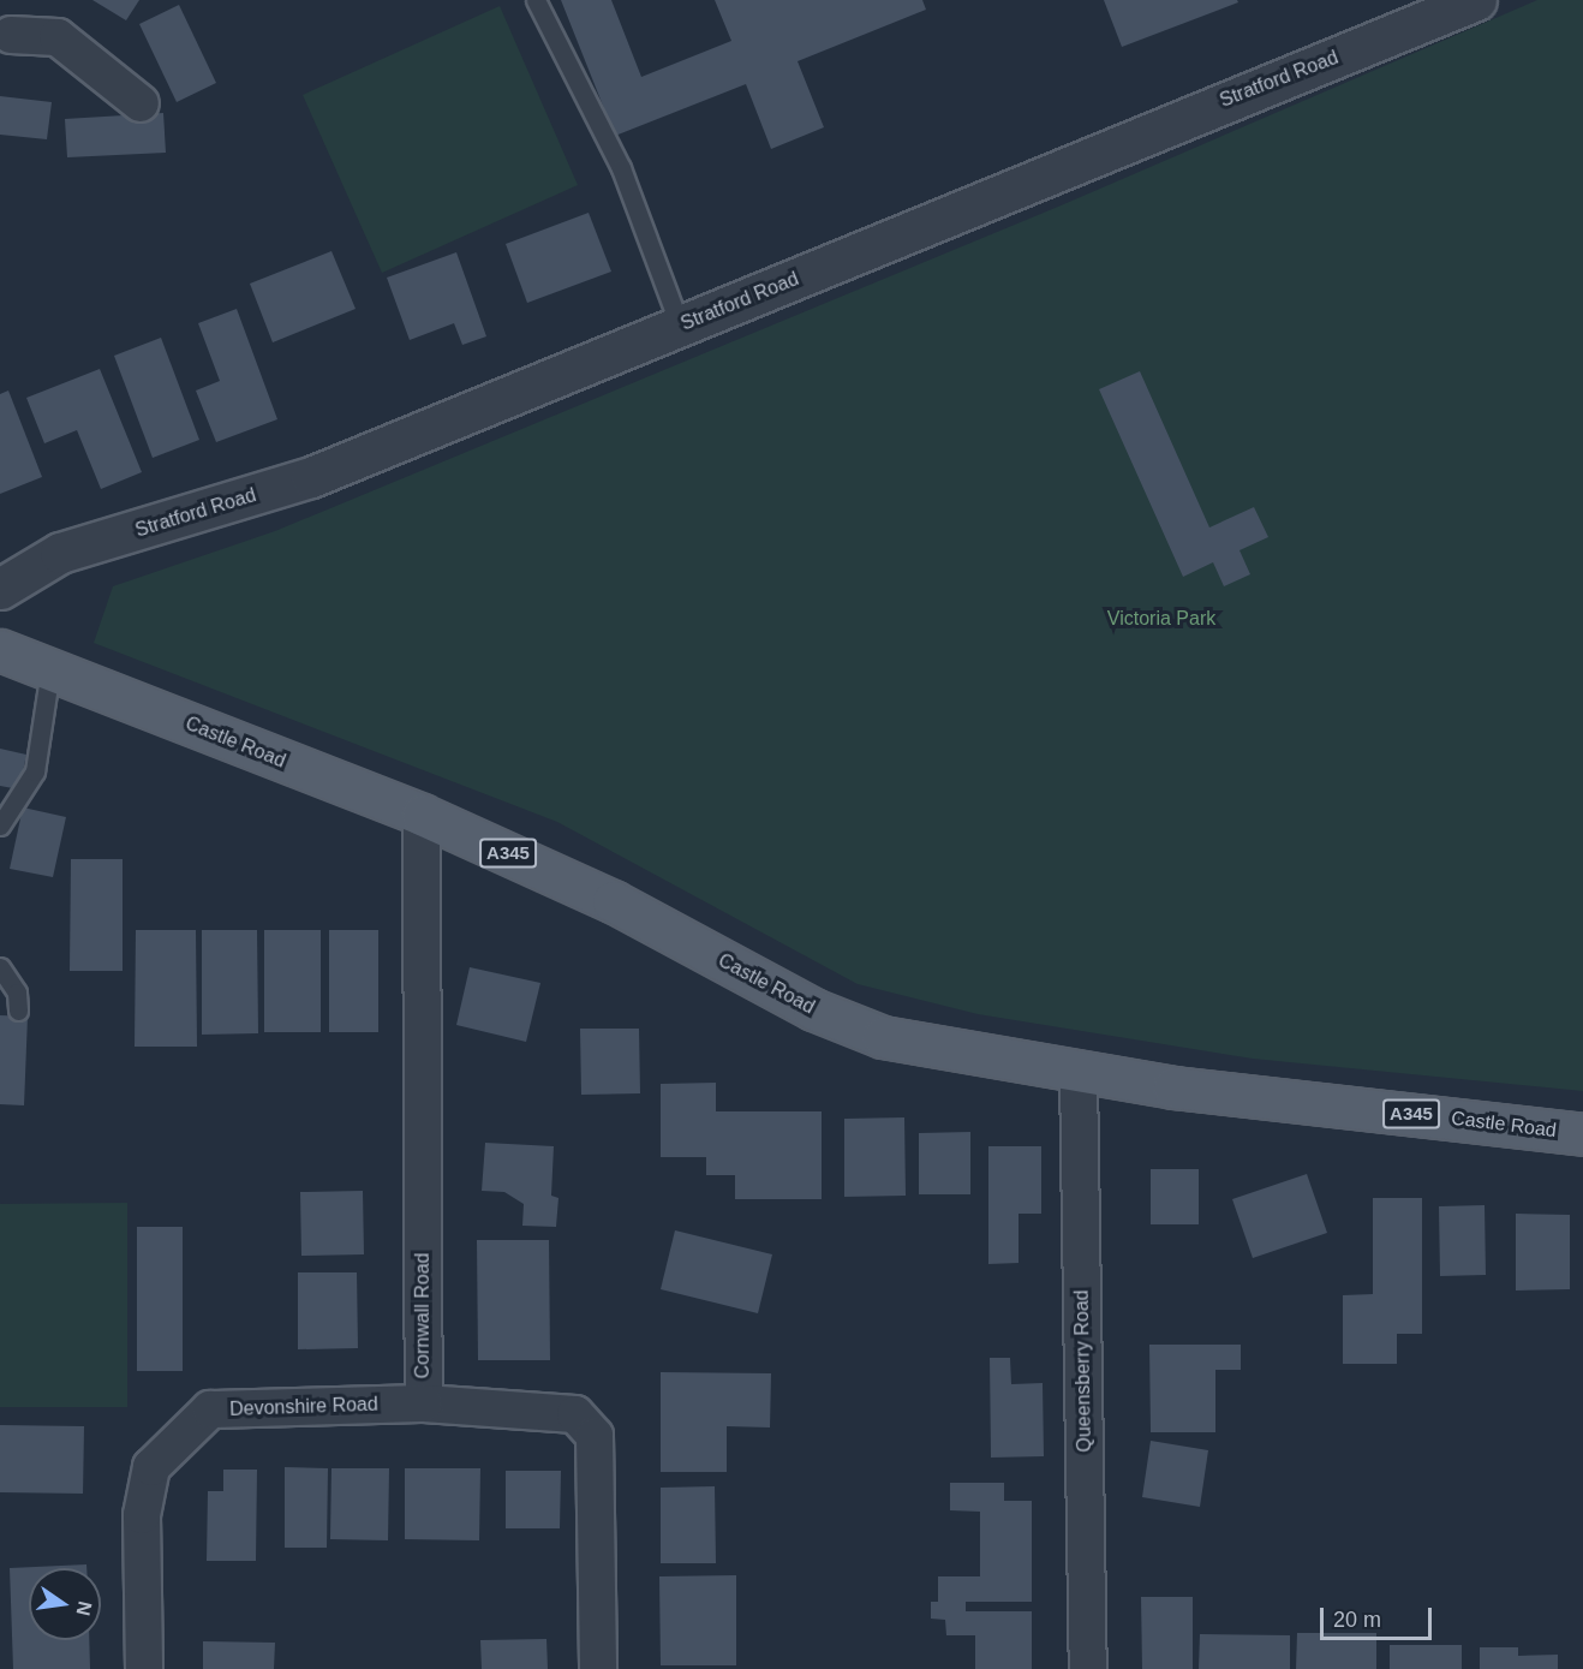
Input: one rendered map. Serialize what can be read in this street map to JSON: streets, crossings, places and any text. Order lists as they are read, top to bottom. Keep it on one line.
{"streets":{"main road":["Castle Road","A345"],"street":["Stratford Road","Cornwall Road","Queensberry Road","Devonshire Road"]},"crossings":[["Castle Road","Cornwall Road"],["Castle Road","Queensberry Road"],["Cornwall Road","Devonshire Road"]],"parks":["Victoria Park"],"scale_bar":"20 m","north":"right"}
